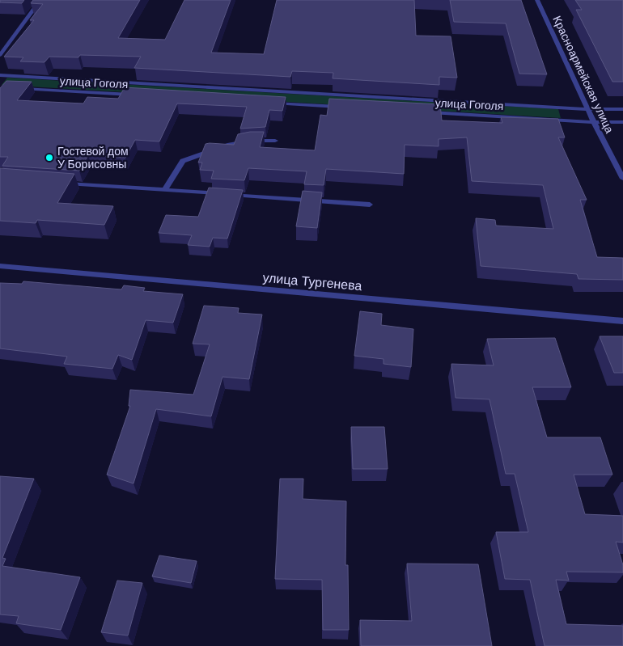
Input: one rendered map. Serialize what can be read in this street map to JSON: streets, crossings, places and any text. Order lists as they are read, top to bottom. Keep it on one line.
{"streets":{"street":["Красноармейская улица","улица Гоголя","улица Тургенева"]},"crossings":[["Красноармейская улица","улица Гоголя"]],"places":["Гостевой дом У Борисовны"]}
